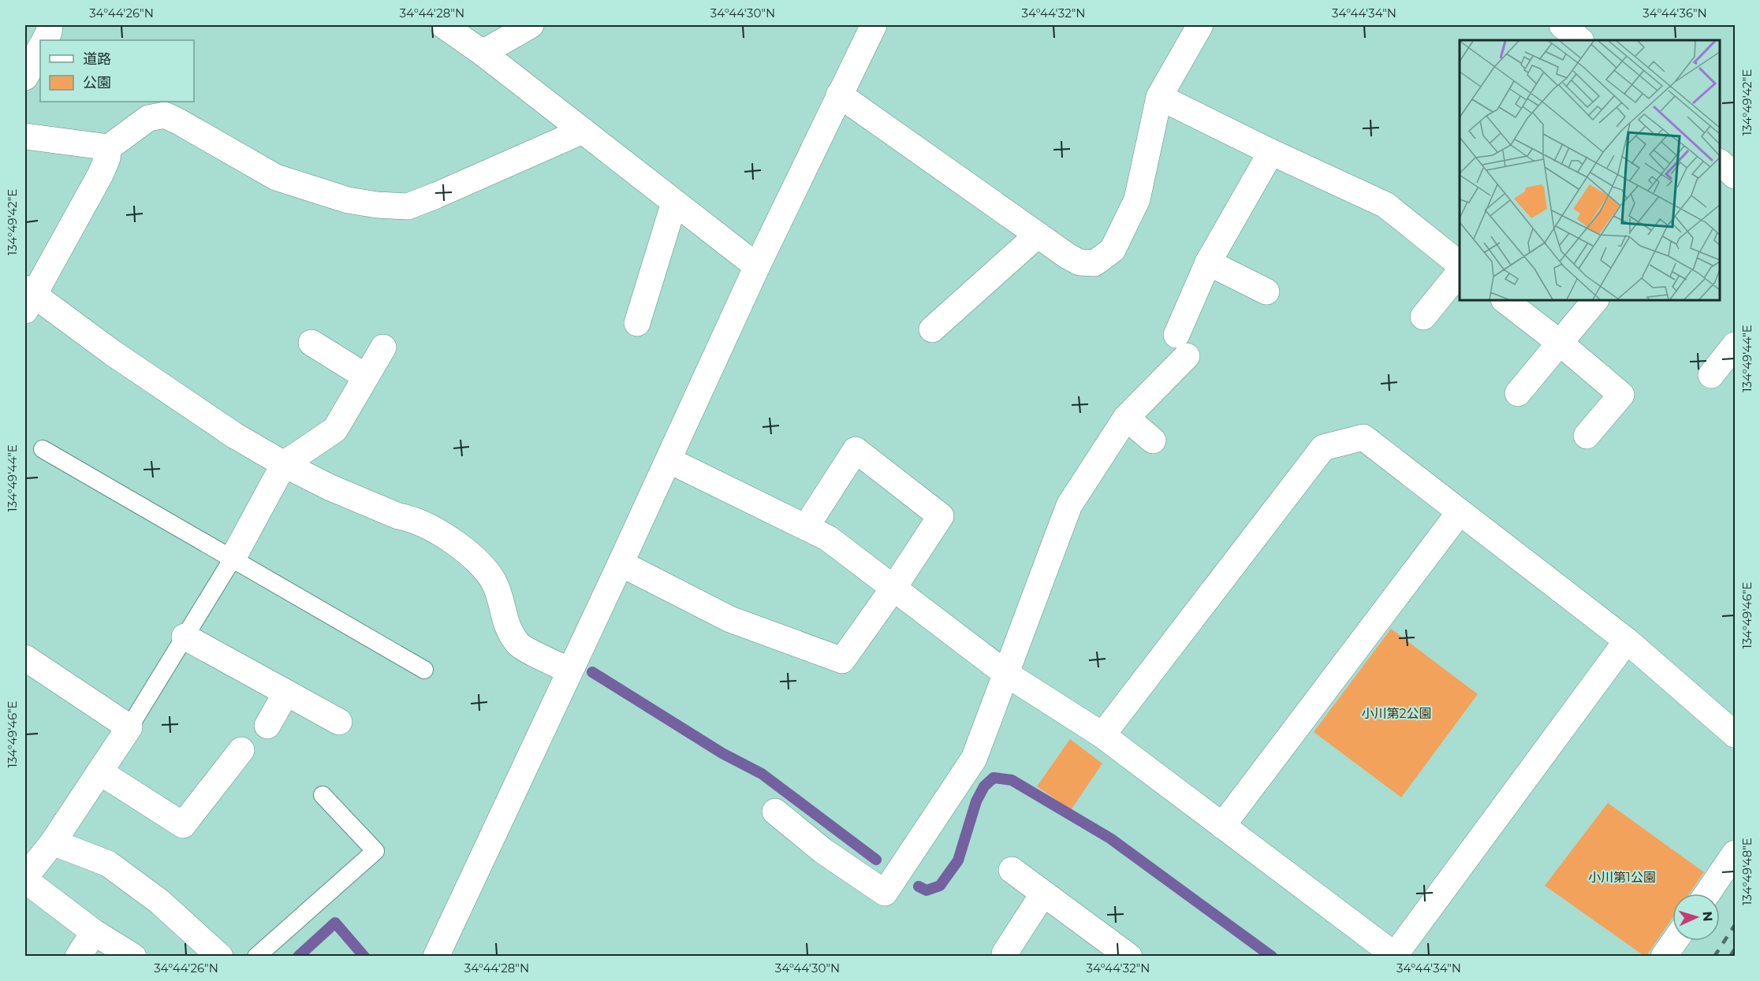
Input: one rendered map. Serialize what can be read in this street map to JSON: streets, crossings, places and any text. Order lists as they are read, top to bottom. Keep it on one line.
{"parks":["小川第2公園","小川第1公園"],"legend":["道路","公園"],"north":"right","coordinates":["34°44'26\"N","34°44'28\"N","34°44'30\"N","34°44'32\"N","34°44'34\"N","34°44'36\"N","134°49'42\"E","134°49'44\"E","134°49'46\"E","134°49'48\"E"]}
